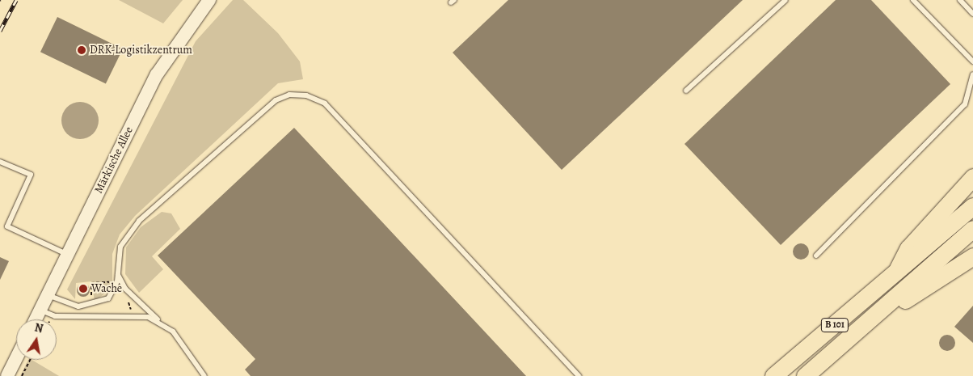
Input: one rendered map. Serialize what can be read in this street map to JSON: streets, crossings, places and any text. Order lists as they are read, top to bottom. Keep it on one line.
{"streets":{"highway":["B 101"],"street":["Märkische Allee"]},"places":["DRK-Logistikzentrum","Wache"],"north":"top"}
